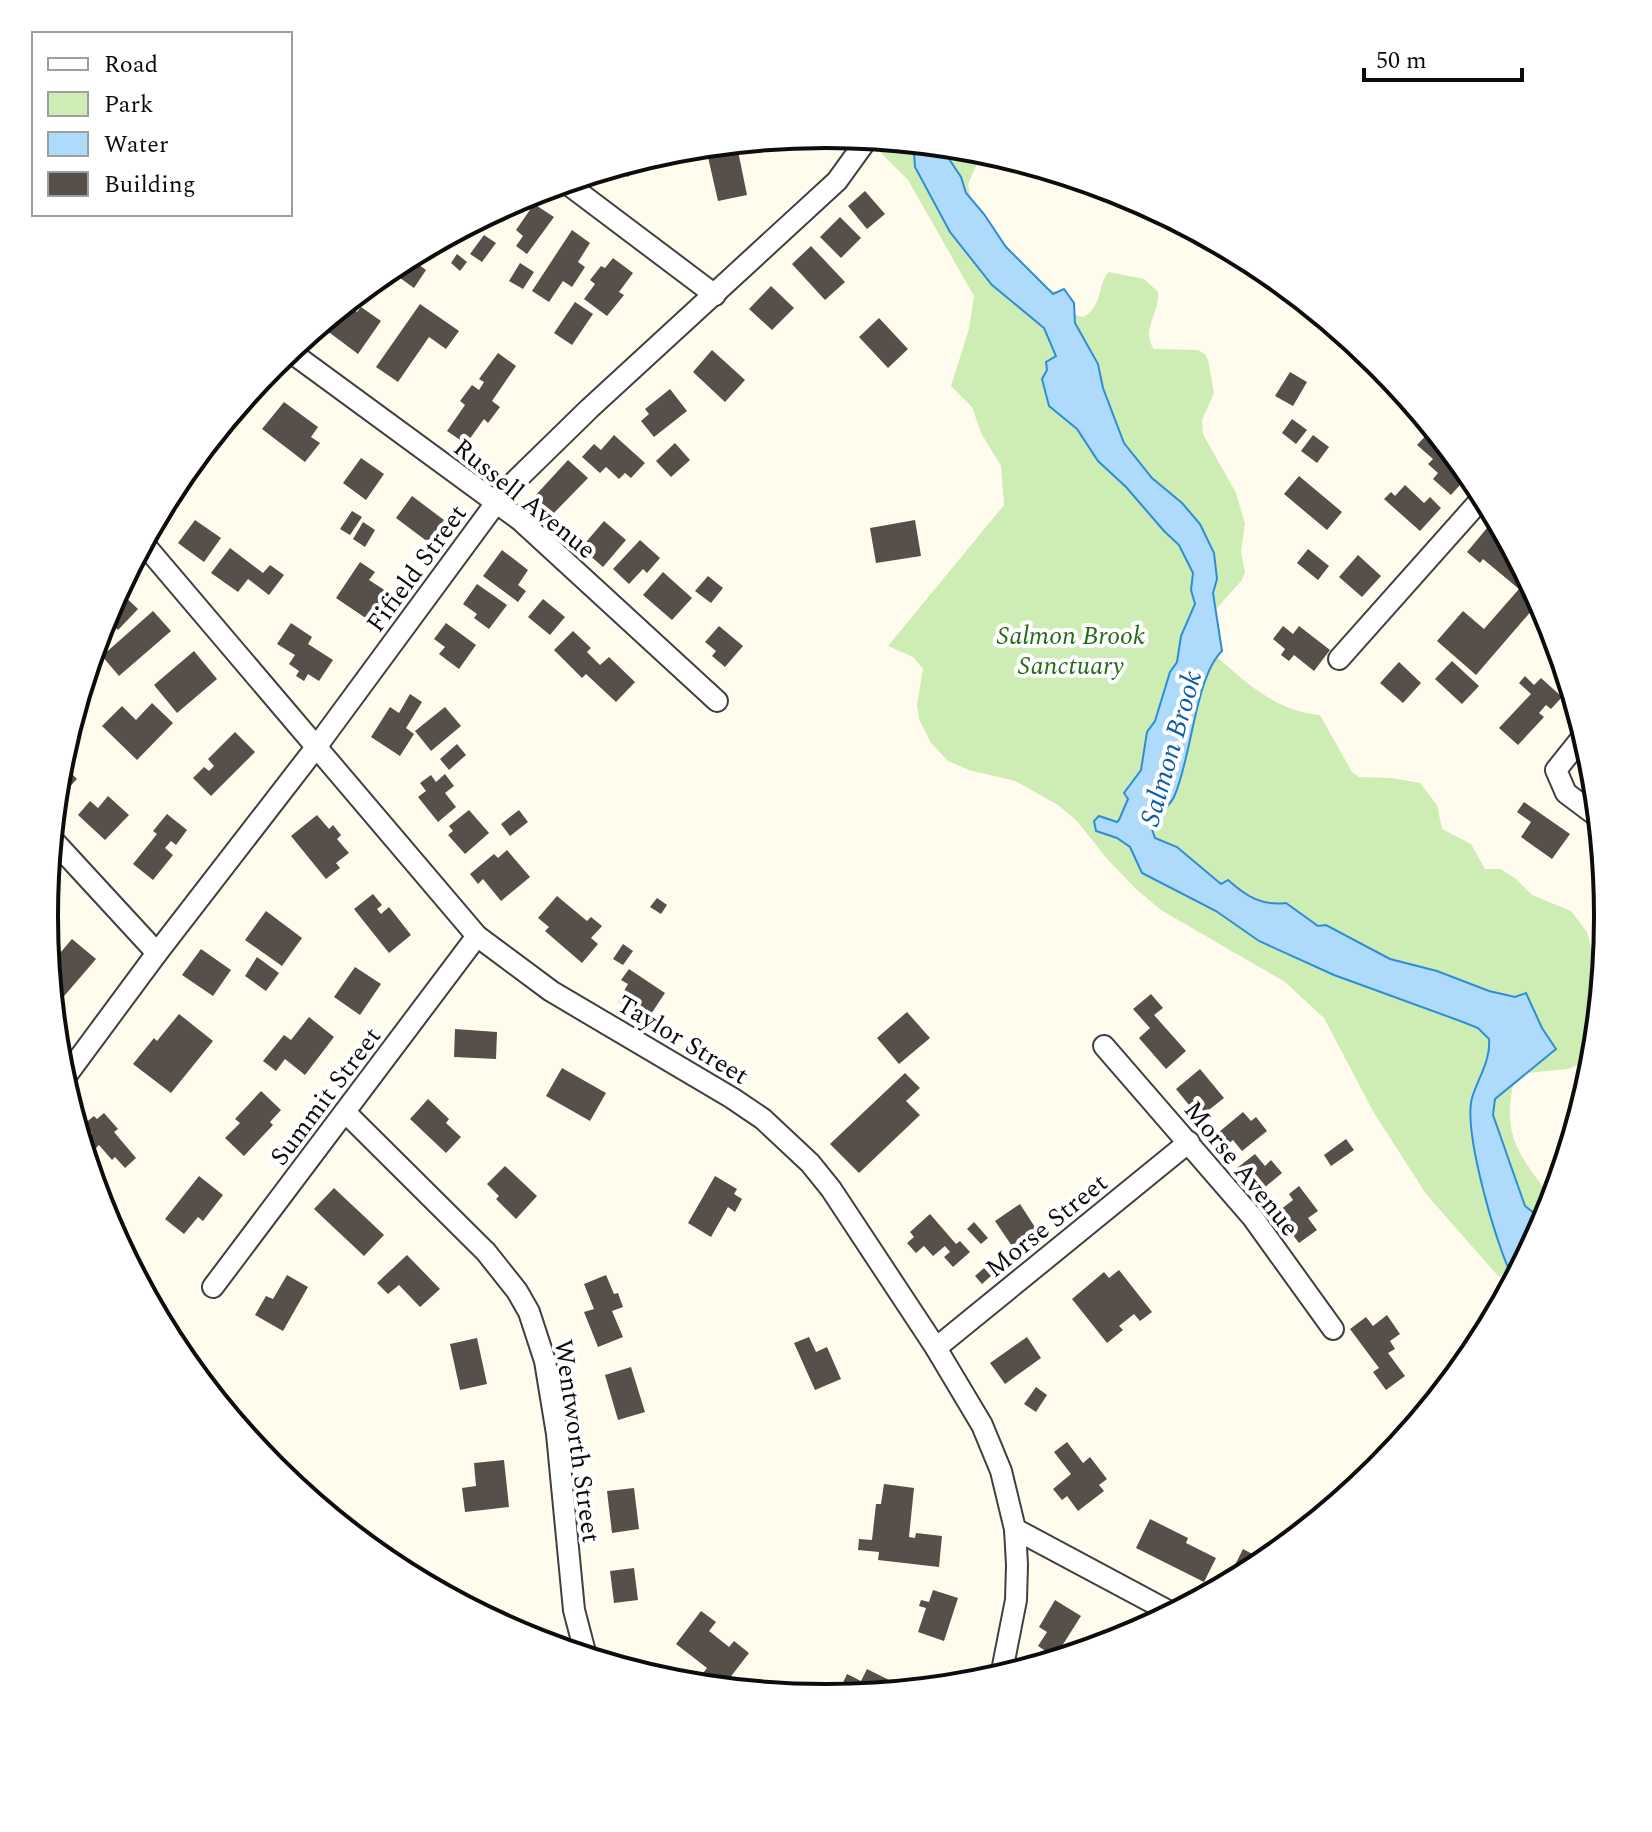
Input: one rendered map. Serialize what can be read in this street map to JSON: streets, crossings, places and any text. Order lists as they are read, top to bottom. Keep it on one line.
{"streets":{"street":["Russell Avenue","Fifield Street","Taylor Street","Summit Street","Morse Avenue","Morse Street","Wentworth Street"]},"crossings":[["Russell Avenue","Fifield Street"],["Fifield Street","Taylor Street"],["Taylor Street","Summit Street"],["Taylor Street","Morse Street"],["Summit Street","Wentworth Street"],["Morse Avenue","Morse Street"]],"water":["Salmon Brook"],"parks":["Salmon Brook Sanctuary"],"legend":["Road","Park","Water","Building"],"scale_bar":"50 m"}
